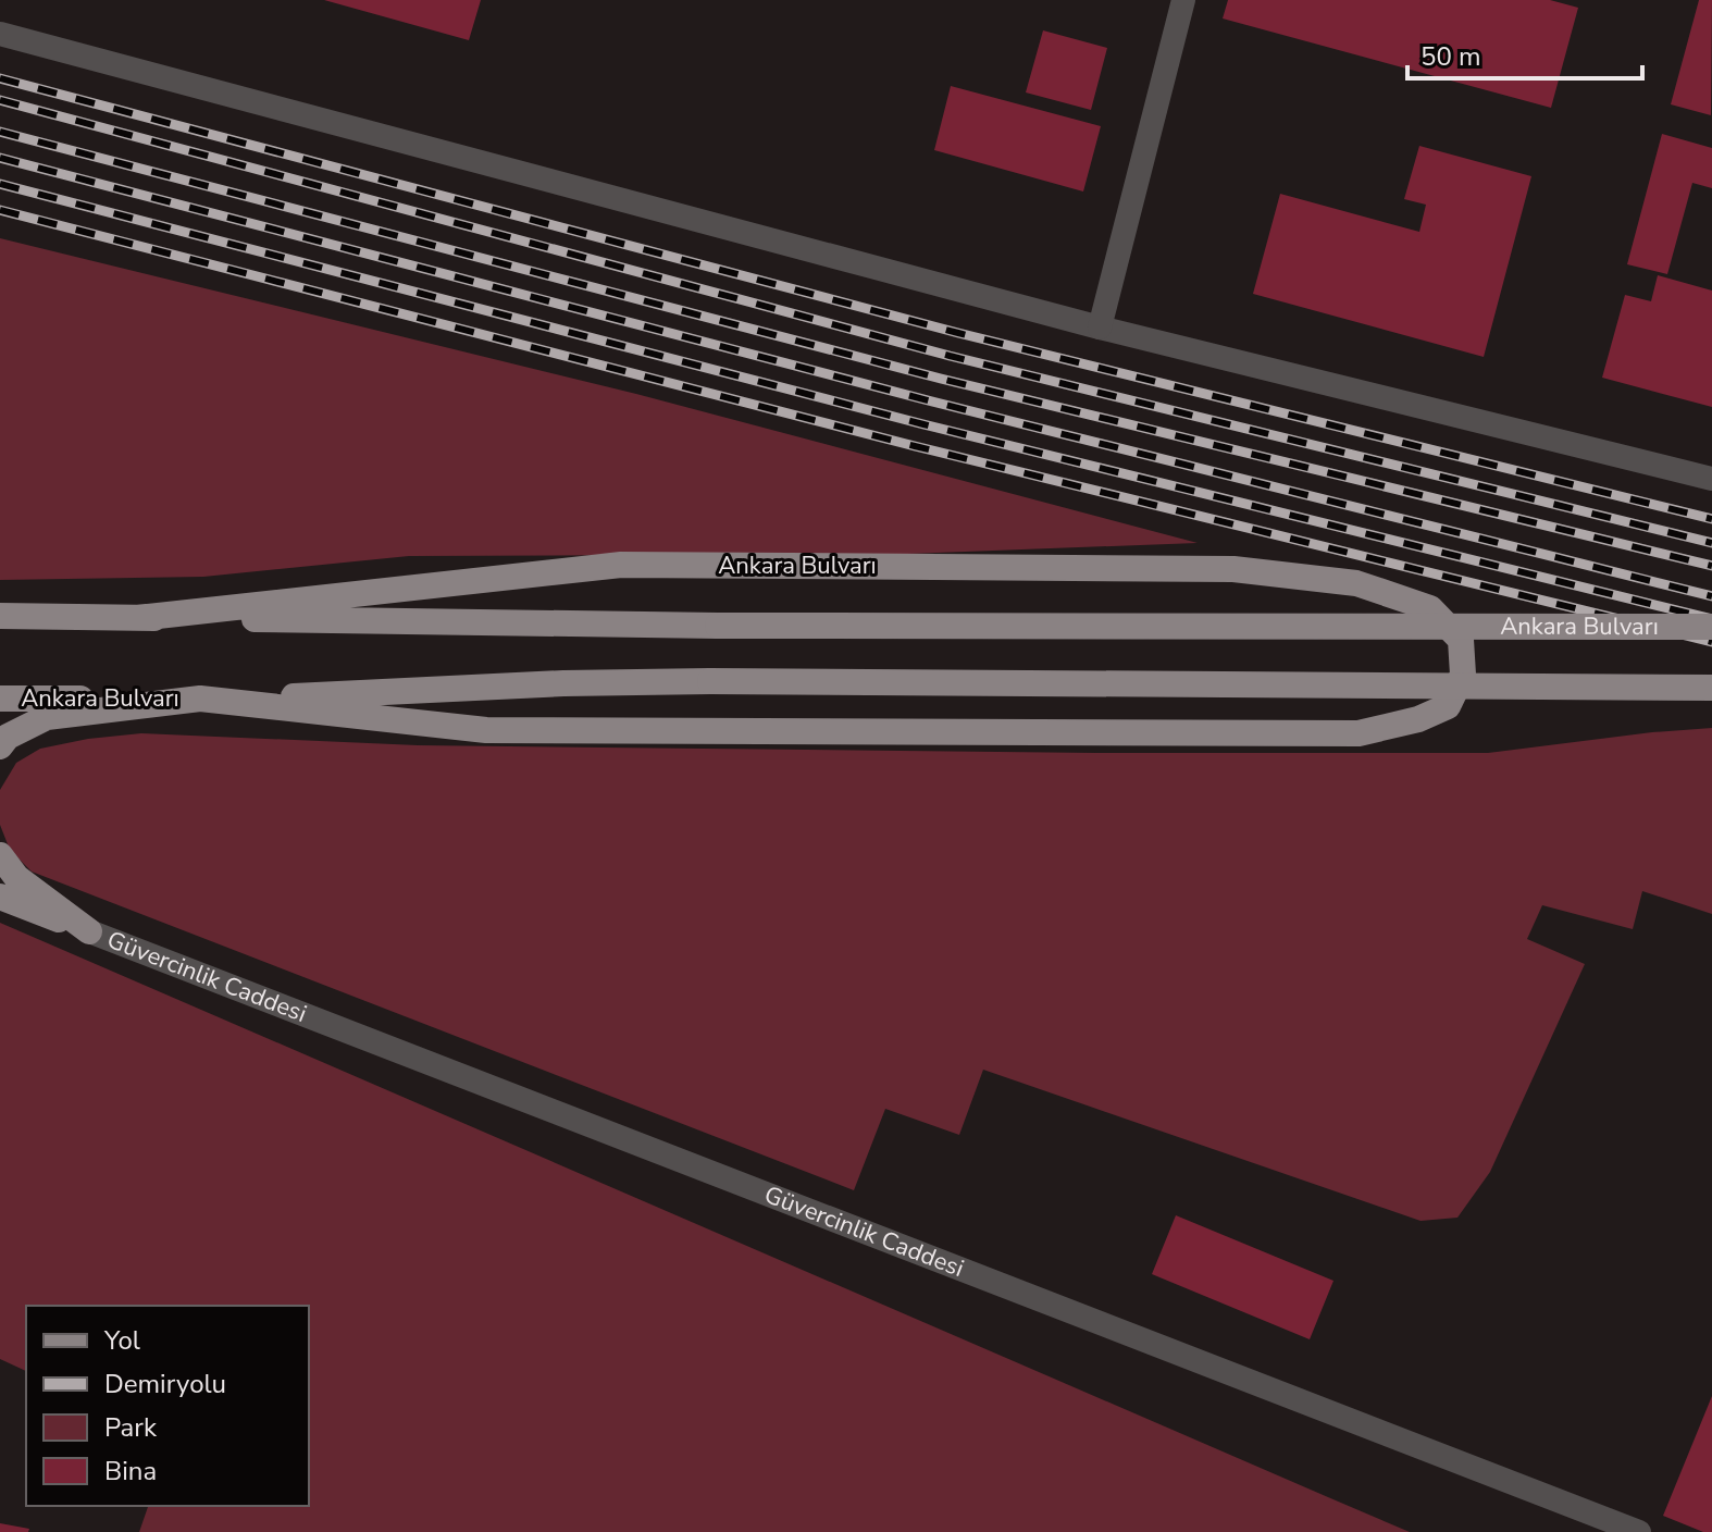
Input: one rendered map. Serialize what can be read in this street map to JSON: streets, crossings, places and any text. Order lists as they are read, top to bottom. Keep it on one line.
{"streets":{"main road":["Ankara Bulvarı"],"street":["Güvercinlik Caddesi"]},"legend":["Yol","Demiryolu","Park","Bina"],"scale_bar":"50 m"}
